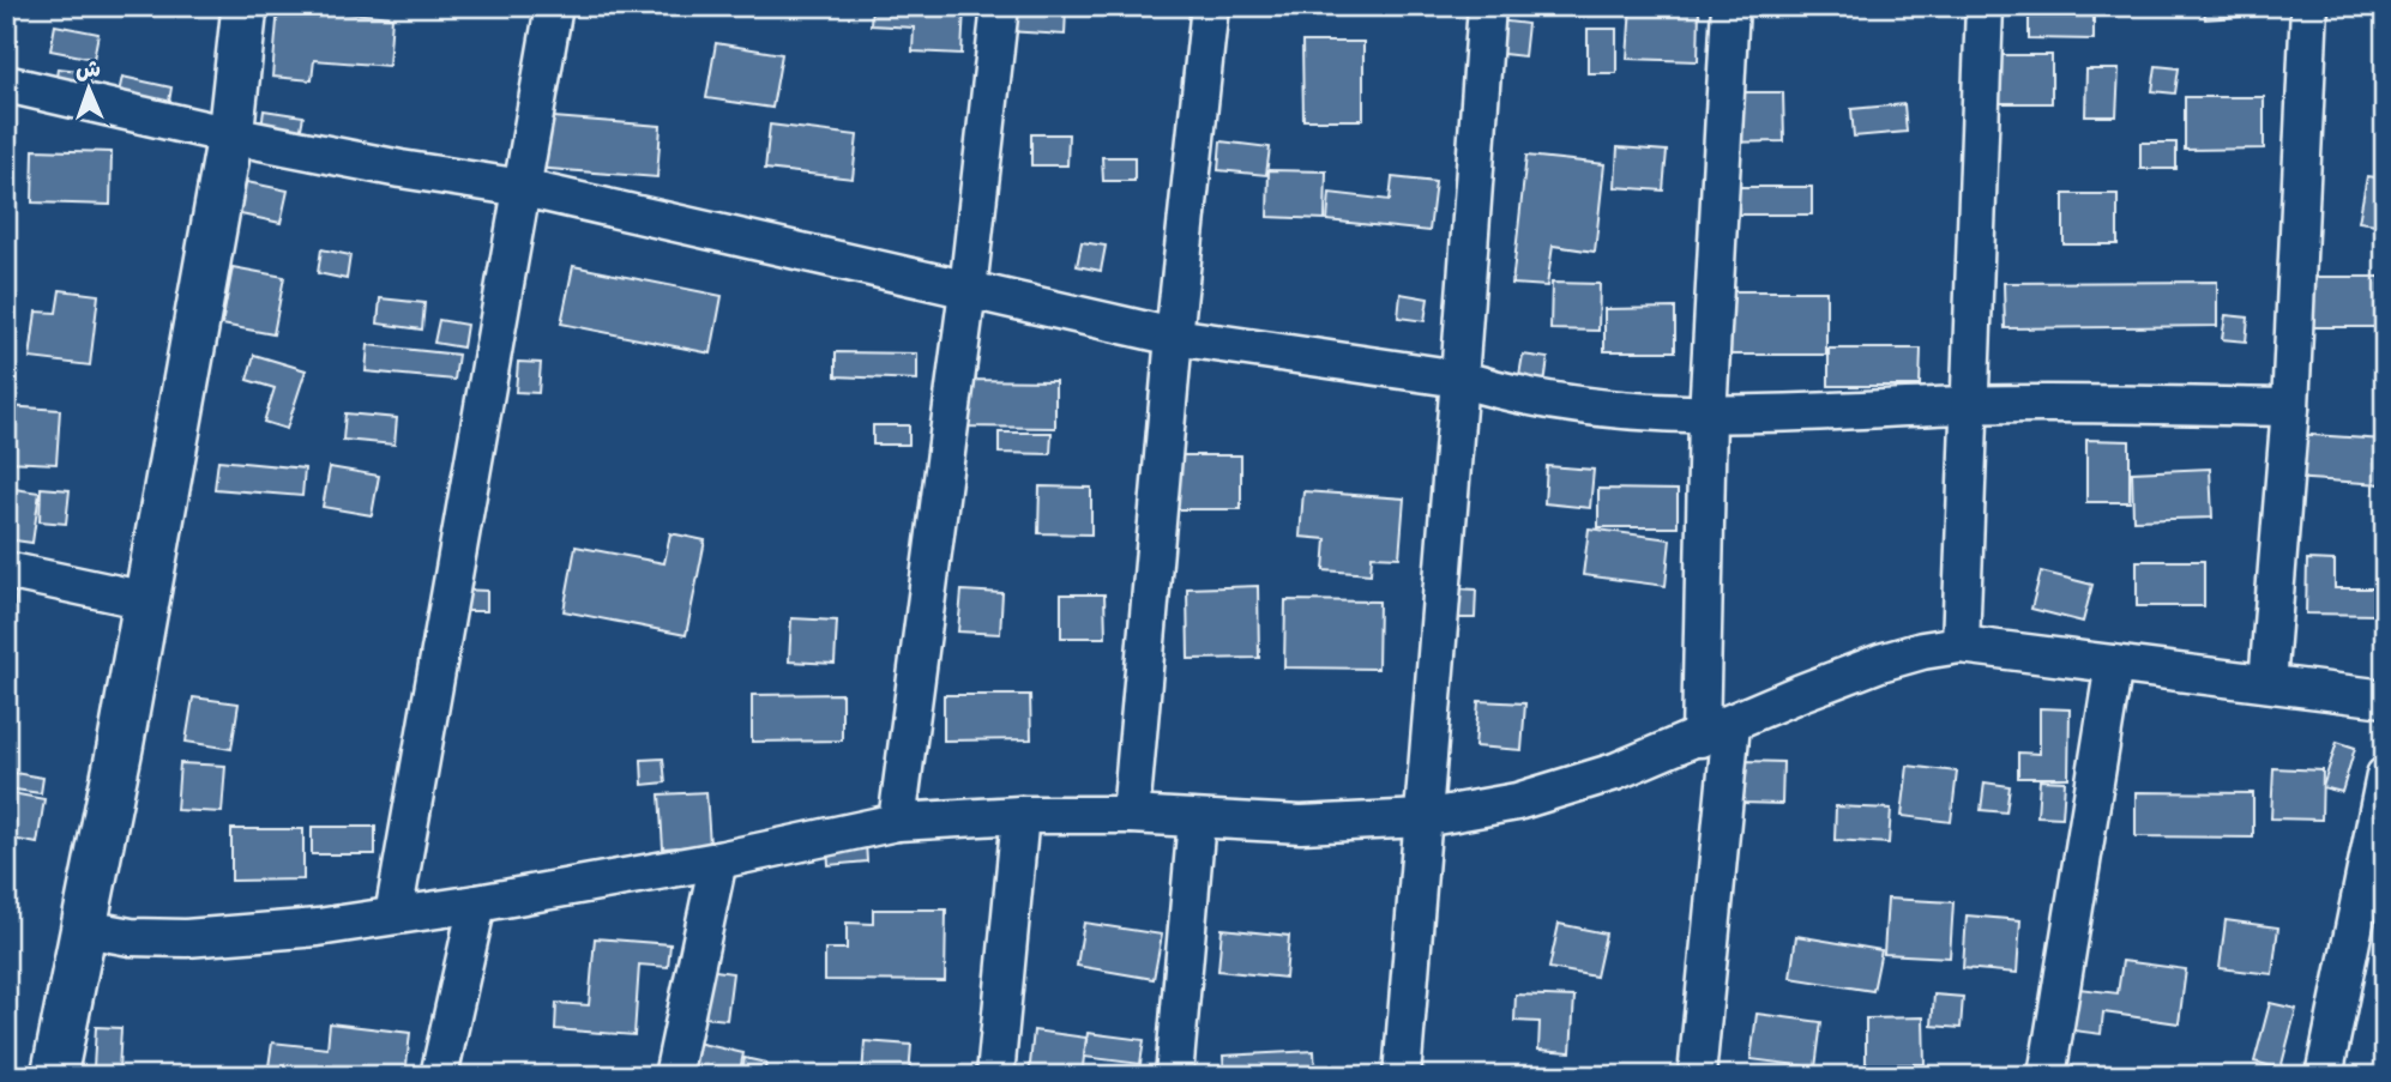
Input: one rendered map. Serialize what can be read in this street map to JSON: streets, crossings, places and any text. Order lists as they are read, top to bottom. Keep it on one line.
{"north":"top"}
